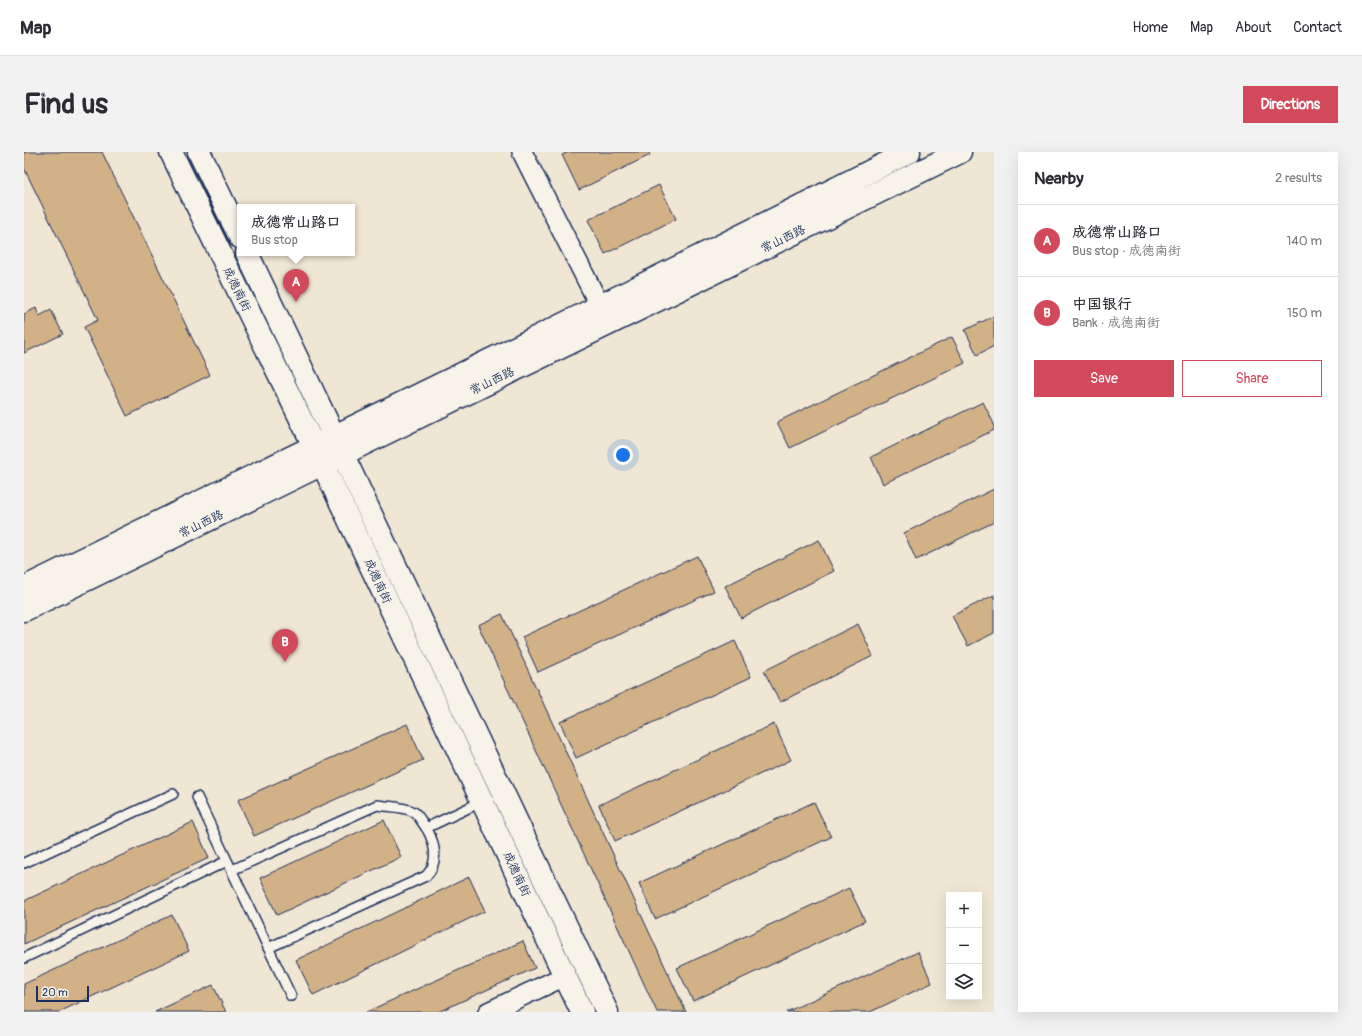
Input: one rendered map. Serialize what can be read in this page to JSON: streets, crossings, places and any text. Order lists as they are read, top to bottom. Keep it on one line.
{"streets":{"main road":["常山西路","成德南街"]},"crossings":[["常山西路","成德南街"]],"scale_bar":"20 m","page":{"header":"Map","nav":["Home","Map","About","Contact"],"buttons":["Directions",["Save","Share"]],"title":"Find us","heading":["Nearby","2 results"],"popup":["成德常山路口","Bus stop"],"list":[{"mark":"A","name":"成德常山路口","note":"Bus stop · 成德南街","value":"140 m"},{"mark":"B","name":"中国银行","note":"Bank · 成德南街","value":"150 m"}],"pins":["A","B"],"map_buttons":["+","−"],"scale":"20 m"}}
